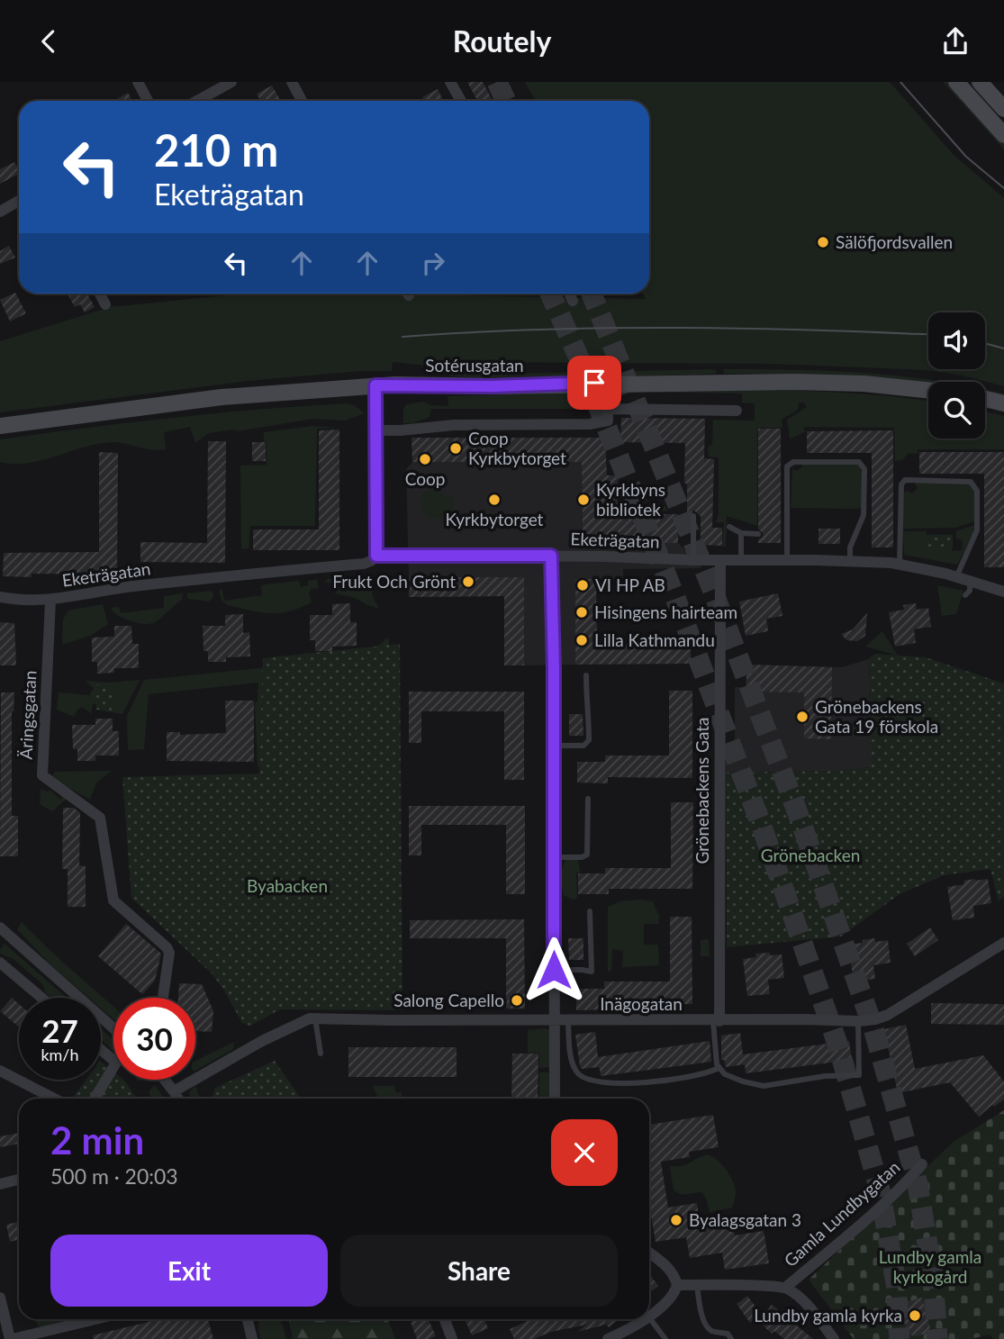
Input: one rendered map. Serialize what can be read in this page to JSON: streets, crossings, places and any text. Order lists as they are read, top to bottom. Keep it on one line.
{"streets":{"street":["Sotérusgatan","Eketrägatan","Äringsgatan","Grönebackens Gata","Inägogatan","Gamla Lundbygatan"]},"crossings":[["Eketrägatan","Äringsgatan"],["Eketrägatan","Grönebackens Gata"],["Grönebackens Gata","Inägogatan"]],"parks":["Grönebacken","Byabacken","Lundby gamla kyrkogård"],"places":["Sälöfjordsvallen","Coop Kyrkbytorget","Coop","Kyrkbytorget","Kyrkbyns bibliotek","Frukt Och Grönt","VI HP AB","Hisingens hairteam","Lilla Kathmandu","Grönebackens Gata 19 förskola","Salong Capello","Byalagsgatan 3","Lundby gamla kyrka"],"page":{"header":"Routely","turn":["210 m","Eketrägatan"],"speed":"27 km/h","limit":"30","heading":["2 min","500 m · 20:03"],"buttons":["Exit","Share"]}}
